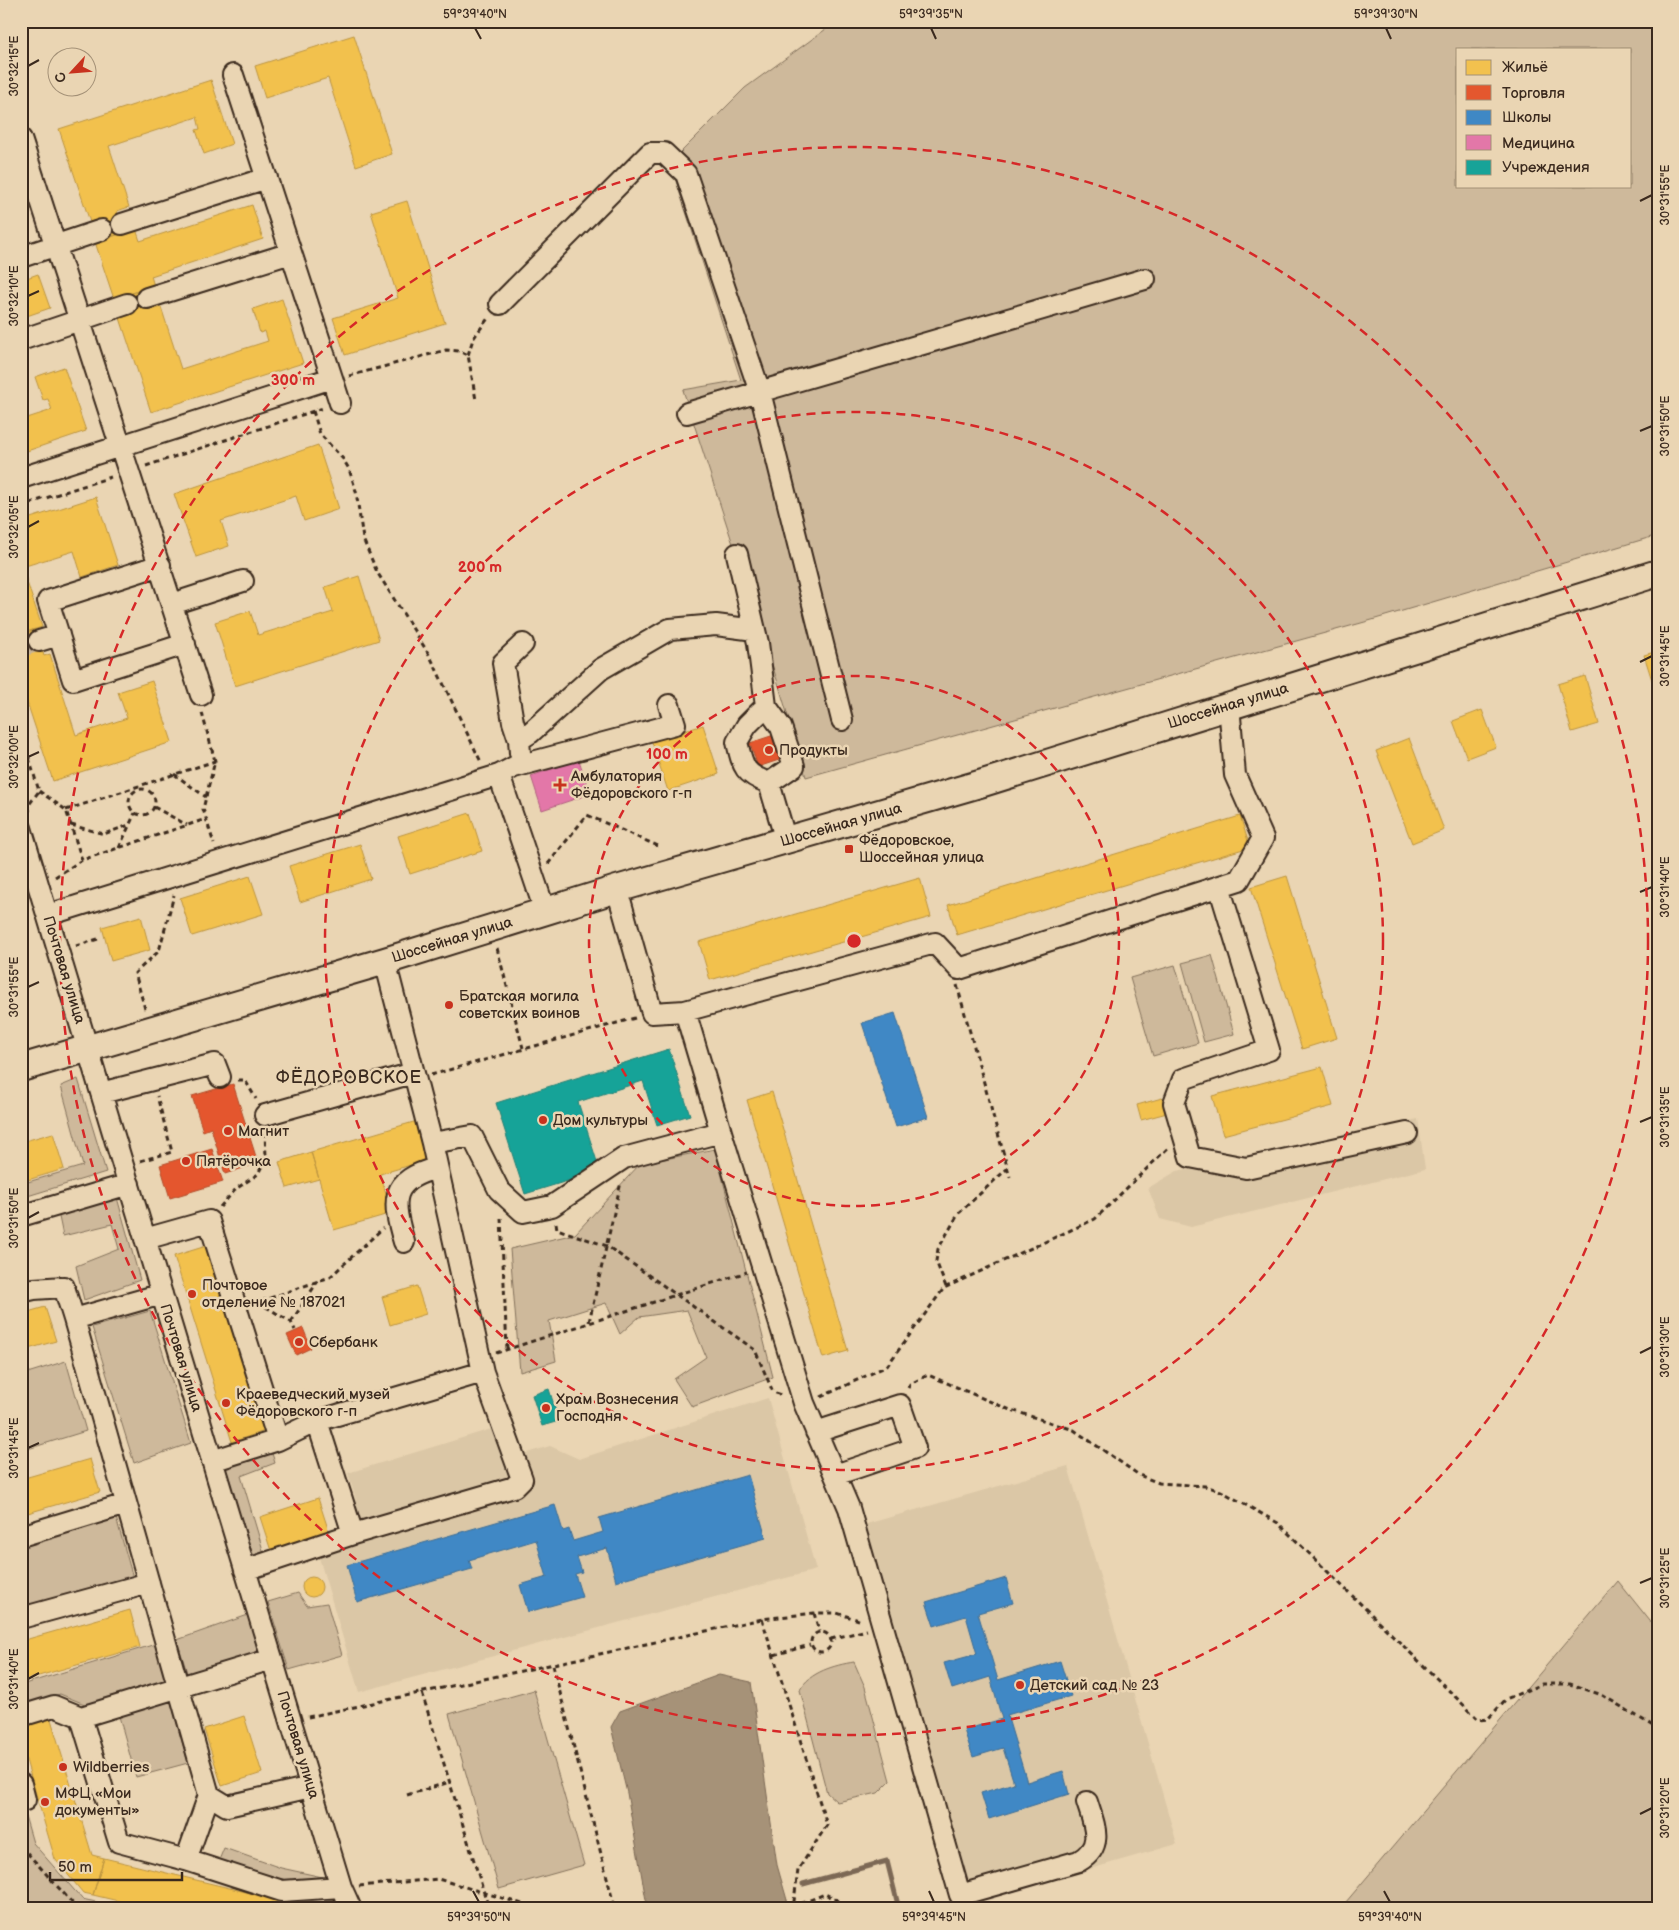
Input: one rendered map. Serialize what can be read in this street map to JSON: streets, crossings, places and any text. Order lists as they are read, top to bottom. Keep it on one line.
{"streets":{"main road":["Шоссейная улица"],"street":["Почтовая улица"]},"crossings":[["Шоссейная улица","Почтовая улица"]],"districts":["ФЁДОРОВСКОЕ"],"places":{"other":["Продукты","Братская могила советских воинов","Дом культуры","Магнит","Пятёрочка","Почтовое отделение № 187021","Сбербанк","Краеведческий музей Фёдоровского г-п","Храм Вознесения Господня","Детский сад № 23","Wildberries","МФЦ «Мои документы»"],"health":["Амбулатория Фёдоровского г-п"],"transit":["Фёдоровское, Шоссейная улица"]},"legend":["Жильё","Торговля","Школы","Медицина","Учреждения"],"scale_bar":"50 m","north":"bottom left","coordinates":["59°39'40\"N","59°39'35\"N","59°39'30\"N","30°32'15\"E","30°31'55\"E","30°32'10\"E","30°31'50\"E","30°32'05\"E","30°31'45\"E","30°32'00\"E","30°31'40\"E","30°31'35\"E","30°31'30\"E","30°31'25\"E","30°31'20\"E","59°39'50\"N","59°39'45\"N"],"rings":["300 m","200 m","100 m"]}
